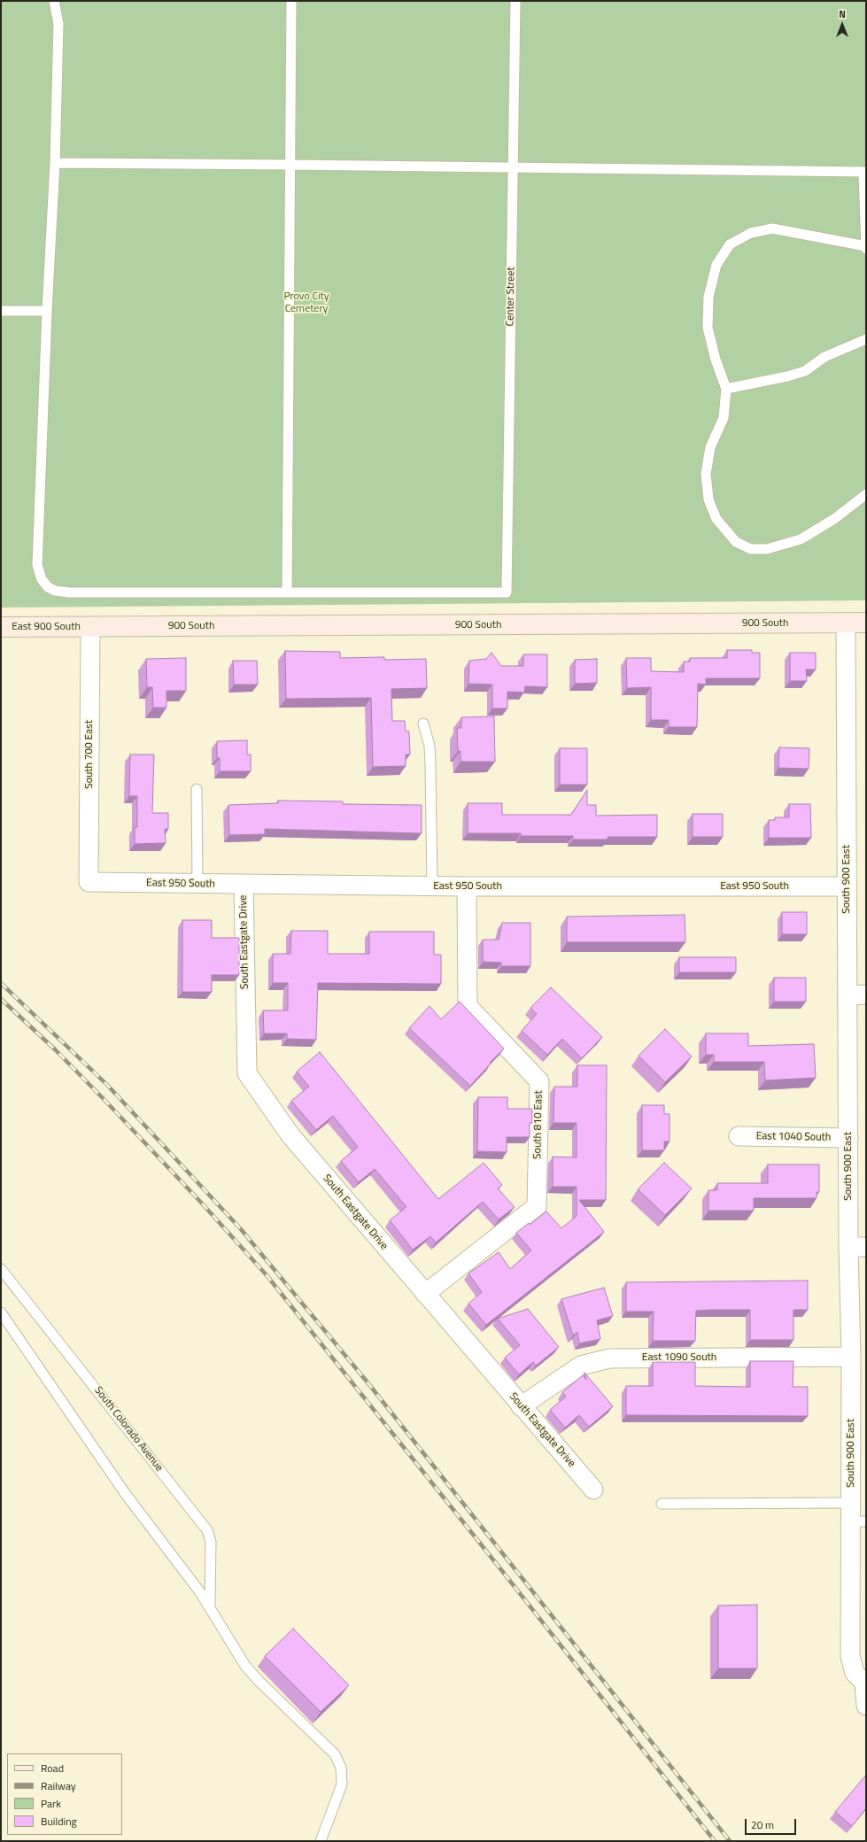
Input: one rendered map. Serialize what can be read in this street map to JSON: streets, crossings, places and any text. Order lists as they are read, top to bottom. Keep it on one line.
{"streets":{"street":["900 South","East 900 South","South 700 East","South 900 East","East 950 South","South Eastgate Drive","South 810 East","East 1040 South","East 1090 South"],"lane":["Center Street","South Colorado Avenue"]},"crossings":[["900 South","East 900 South"],["900 South","South 700 East"],["900 South","South 900 East"],["East 900 South","South 700 East"],["South 700 East","East 950 South"],["South 900 East","East 950 South"],["South 900 East","East 1040 South"],["South 900 East","East 1090 South"],["East 950 South","South Eastgate Drive"],["East 950 South","South 810 East"],["South Eastgate Drive","South 810 East"],["South Eastgate Drive","East 1090 South"]],"parks":["Provo City Cemetery"],"legend":["Road","Railway","Park","Building"],"scale_bar":"20 m","north":"top"}
